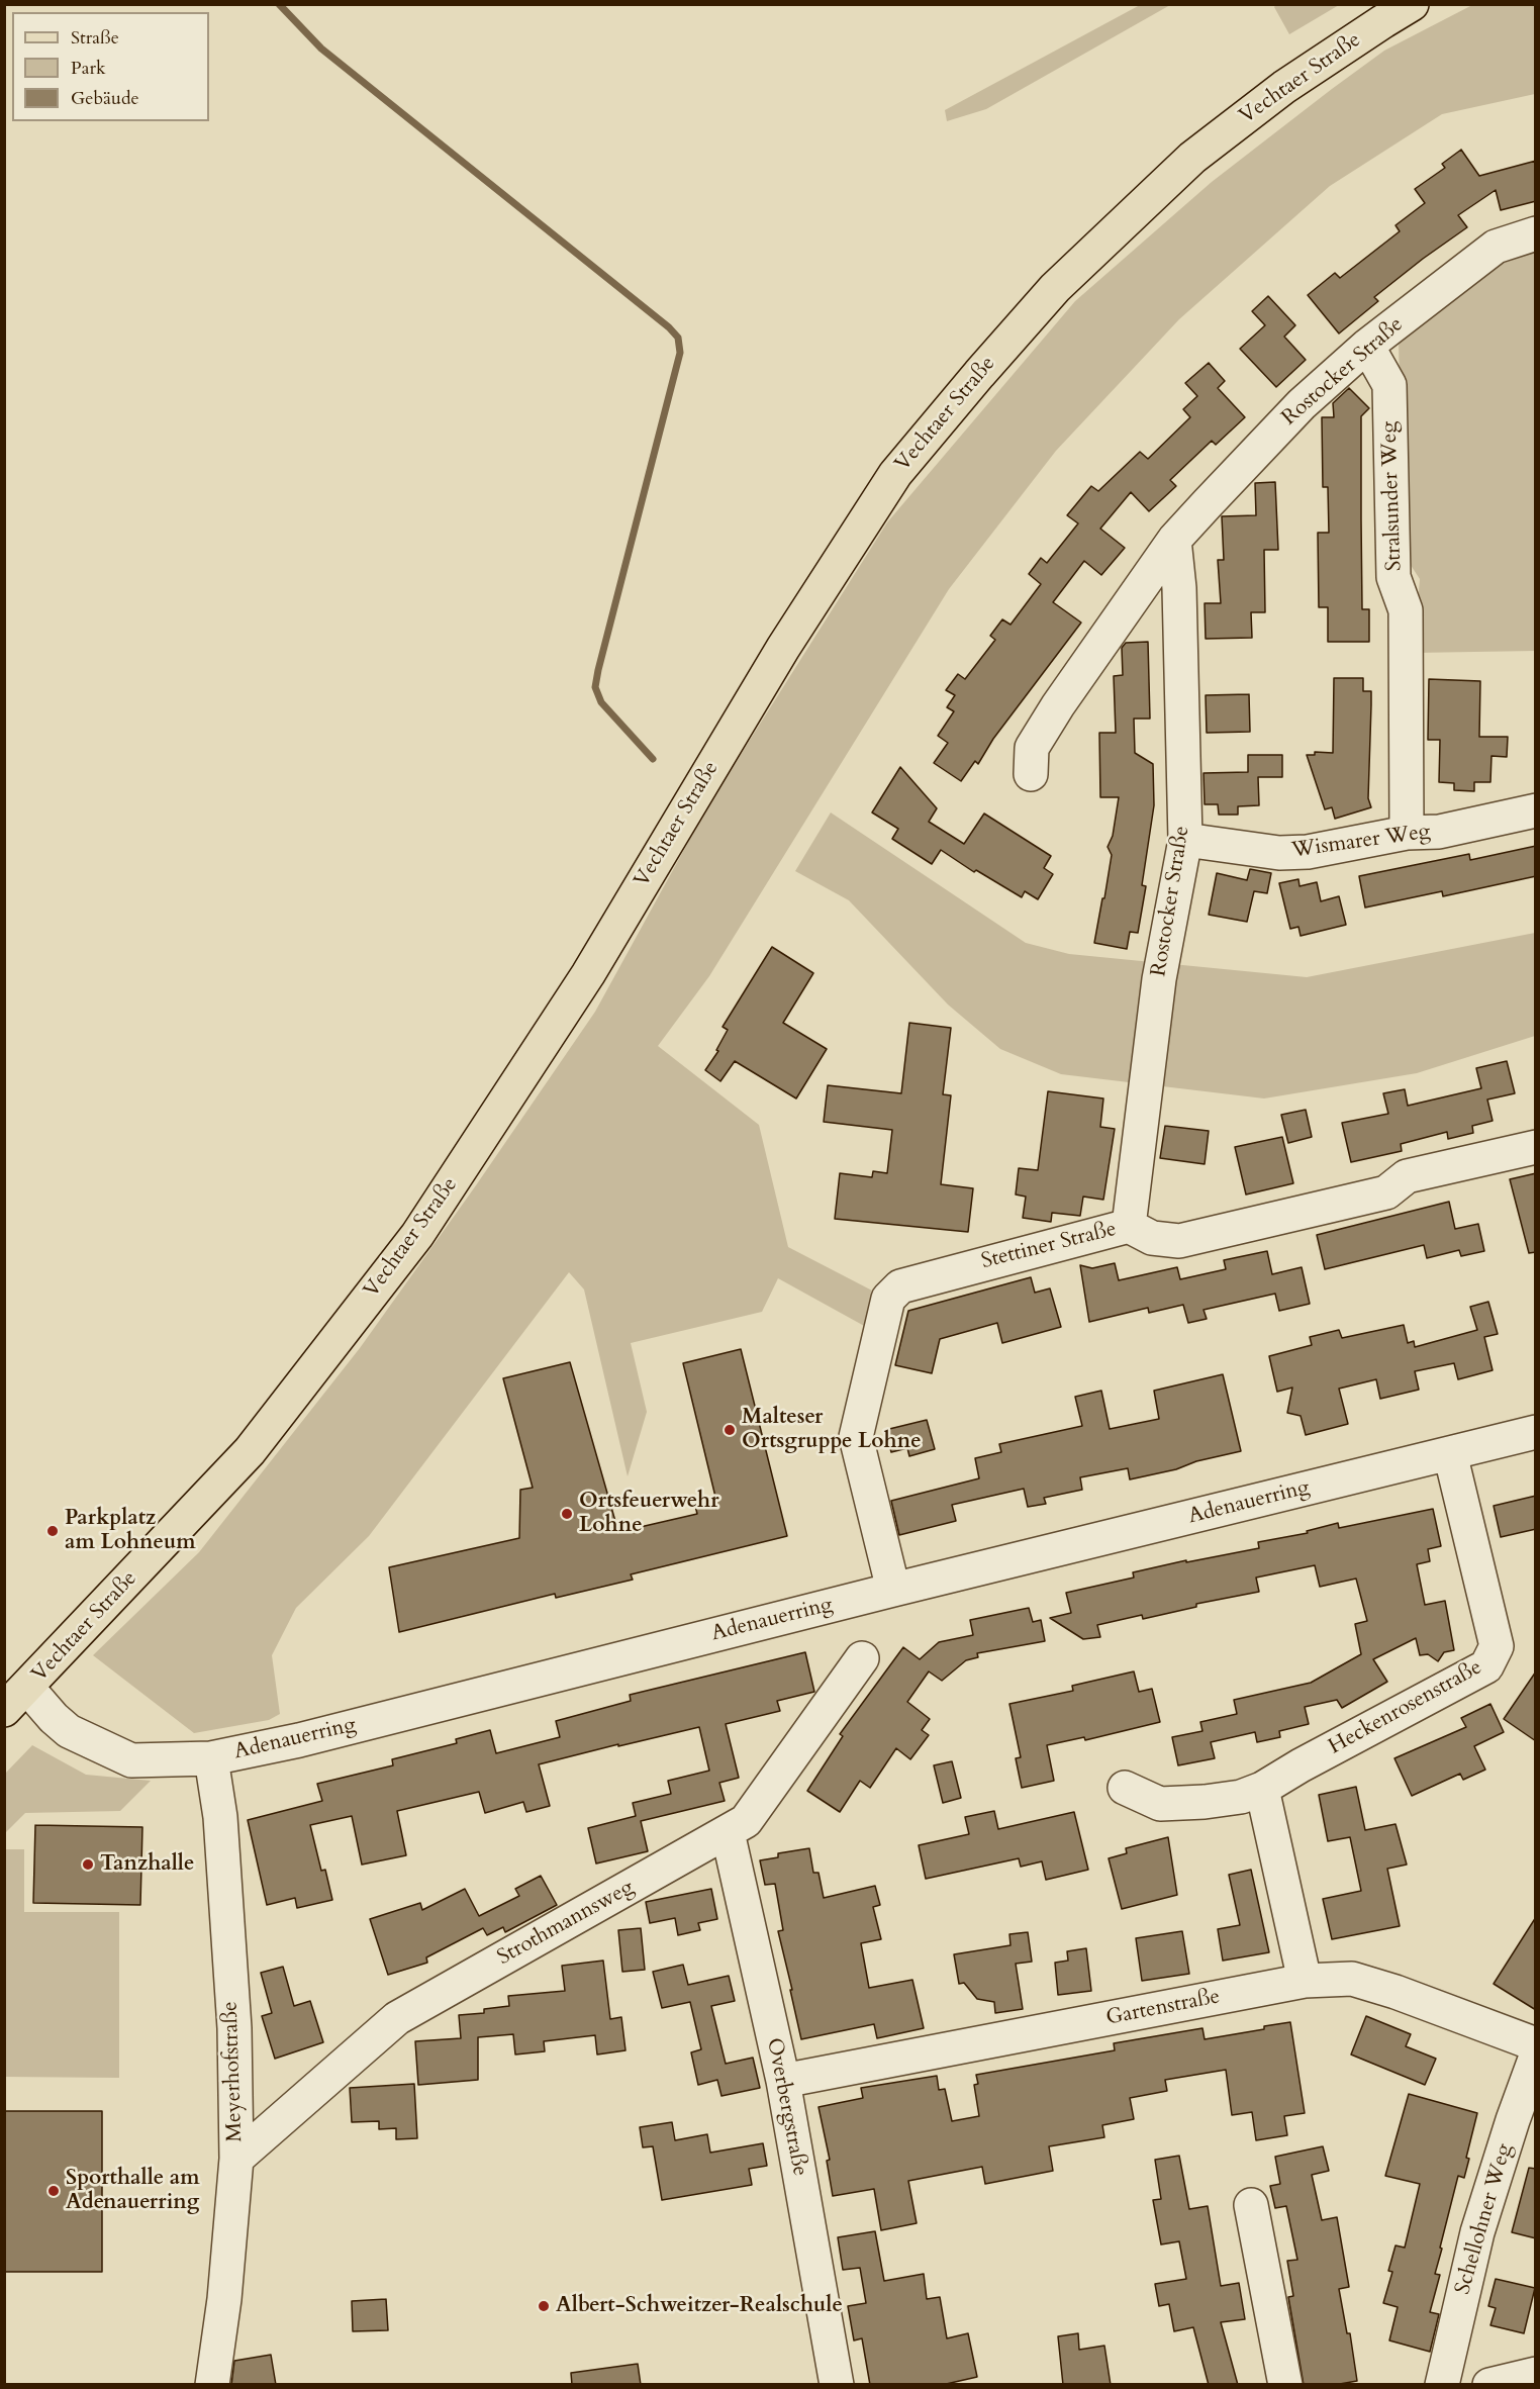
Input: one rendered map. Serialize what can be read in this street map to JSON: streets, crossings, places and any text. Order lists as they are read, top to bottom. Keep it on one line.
{"streets":{"main road":["Vechtaer Straße"],"street":["Rostocker Straße","Stralsunder Weg","Wismarer Weg","Stettiner Straße","Adenauerring","Heckenrosenstraße","Strothmannsweg","Gartenstraße","Meyerhofstraße","Overbergstraße","Schellohner Weg"]},"crossings":[["Vechtaer Straße","Adenauerring"],["Rostocker Straße","Stralsunder Weg"],["Rostocker Straße","Wismarer Weg"],["Rostocker Straße","Stettiner Straße"],["Stralsunder Weg","Wismarer Weg"],["Stettiner Straße","Adenauerring"],["Adenauerring","Heckenrosenstraße"],["Adenauerring","Meyerhofstraße"],["Strothmannsweg","Meyerhofstraße"],["Strothmannsweg","Overbergstraße"],["Gartenstraße","Overbergstraße"]],"places":["Malteser Ortsgruppe Lohne","Ortsfeuerwehr Lohne","Parkplatz am Lohneum","Tanzhalle","Sporthalle am Adenauerring","Albert-Schweitzer-Realschule"],"legend":["Straße","Park","Gebäude"]}
